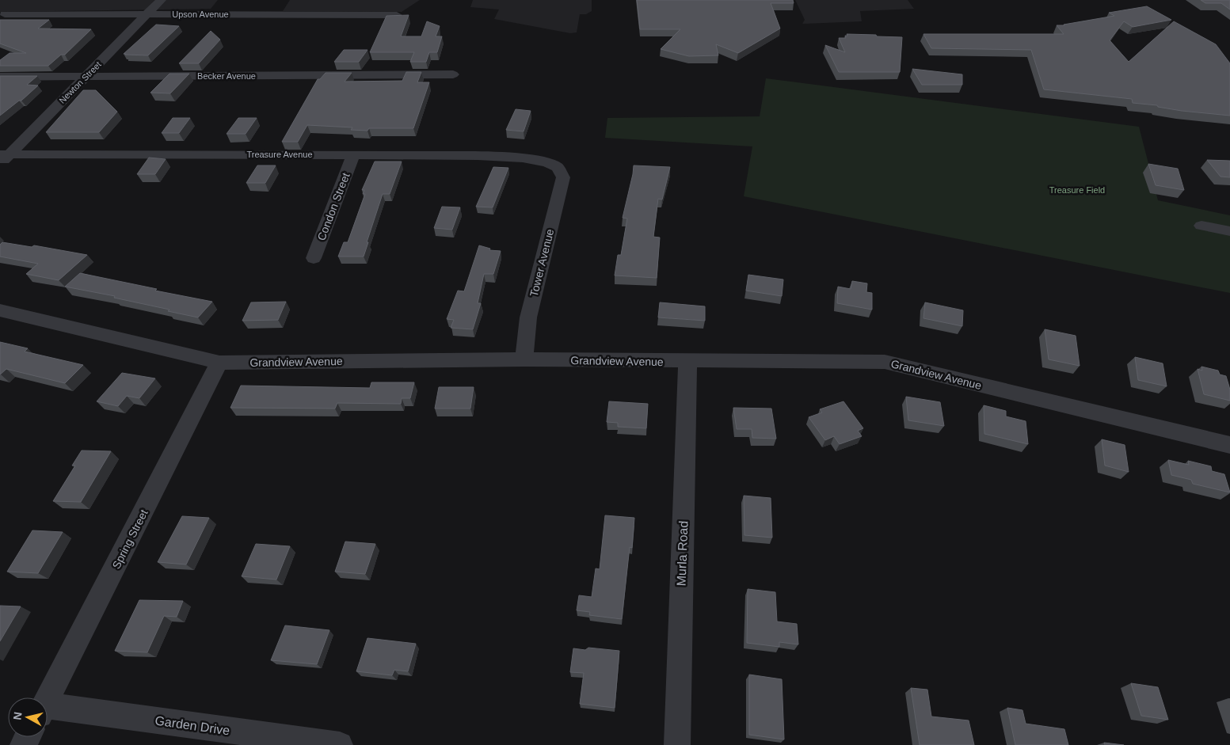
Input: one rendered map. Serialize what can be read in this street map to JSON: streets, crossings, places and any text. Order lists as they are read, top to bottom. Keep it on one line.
{"streets":{"street":["Upson Avenue","Becker Avenue","Newton Street","Treasure Avenue","Condon Street","Tower Avenue","Grandview Avenue","Spring Street","Murla Road","Garden Drive"]},"crossings":[["Upson Avenue","Newton Street"],["Becker Avenue","Newton Street"],["Newton Street","Treasure Avenue"],["Treasure Avenue","Condon Street"],["Treasure Avenue","Tower Avenue"],["Tower Avenue","Grandview Avenue"],["Grandview Avenue","Spring Street"],["Grandview Avenue","Murla Road"]],"parks":["Treasure Field"],"north":"left"}
